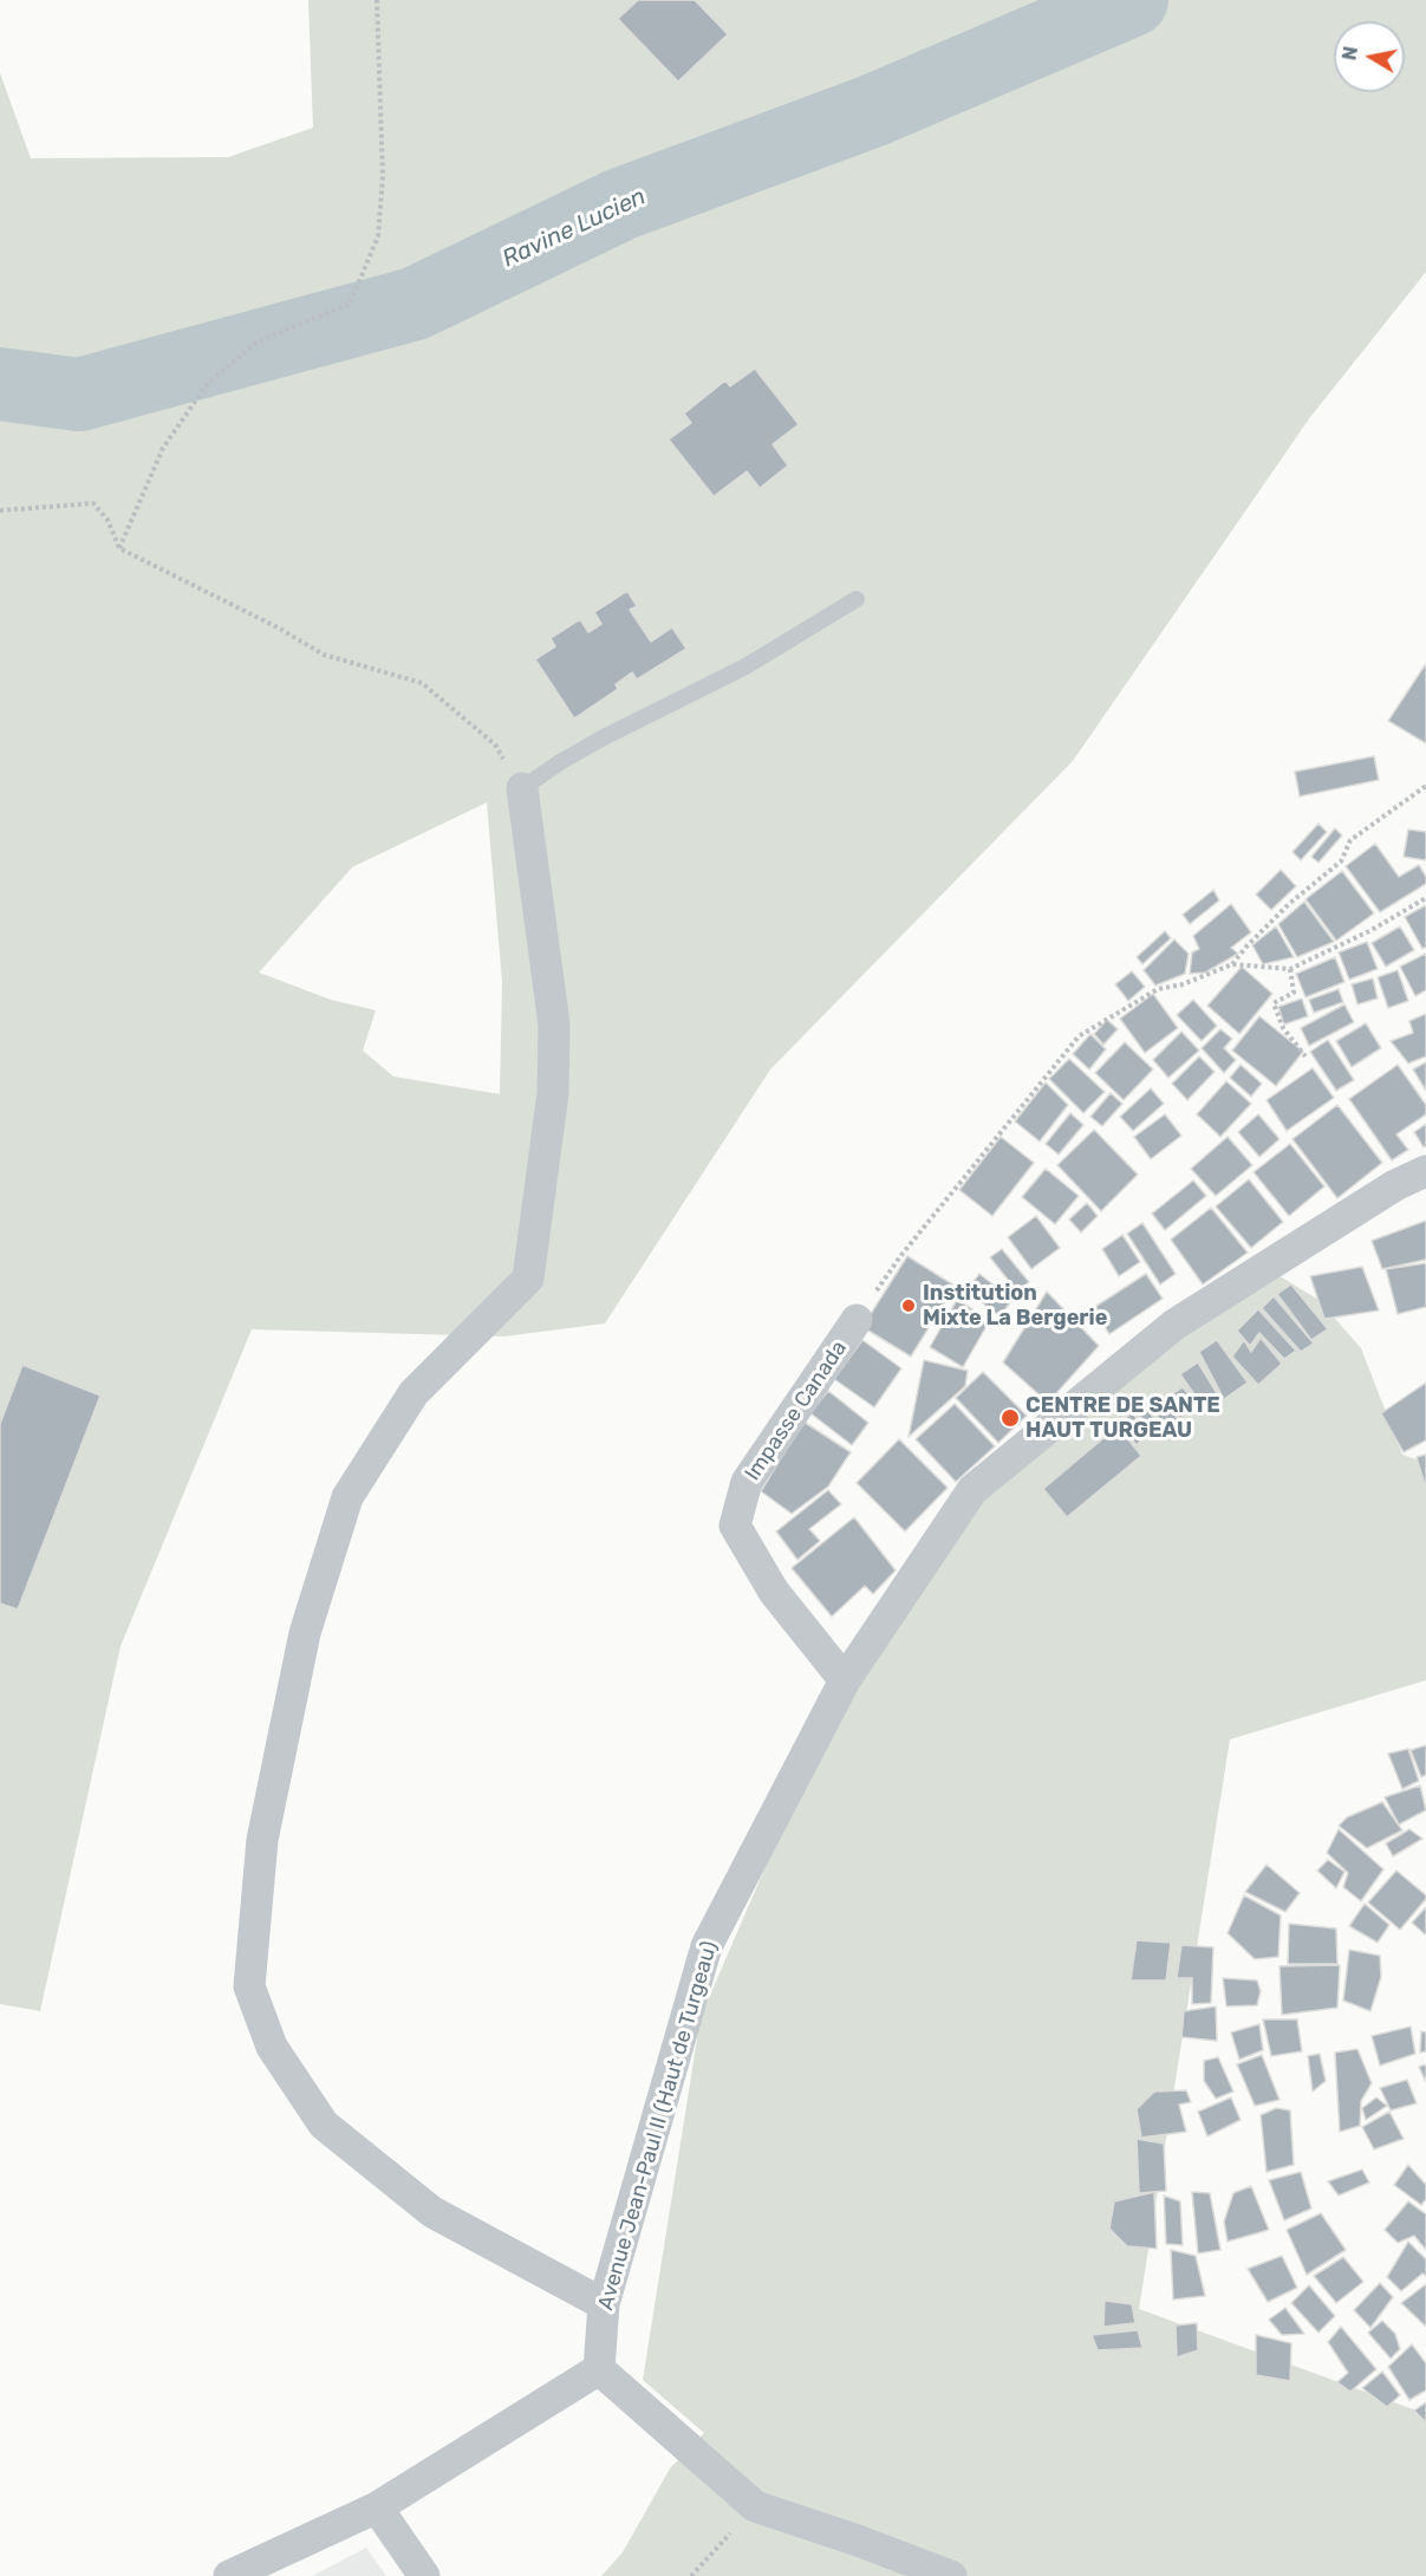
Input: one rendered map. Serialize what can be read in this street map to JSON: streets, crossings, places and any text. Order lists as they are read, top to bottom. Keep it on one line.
{"streets":{"street":["Impasse Canada","Avenue Jean-Paul II (Haut de Turgeau)"]},"crossings":[["Impasse Canada","Avenue Jean-Paul II (Haut de Turgeau)"]],"water":["Ravine Lucien"],"places":["Institution Mixte La Bergerie","CENTRE DE SANTE HAUT TURGEAU"],"north":"left"}
